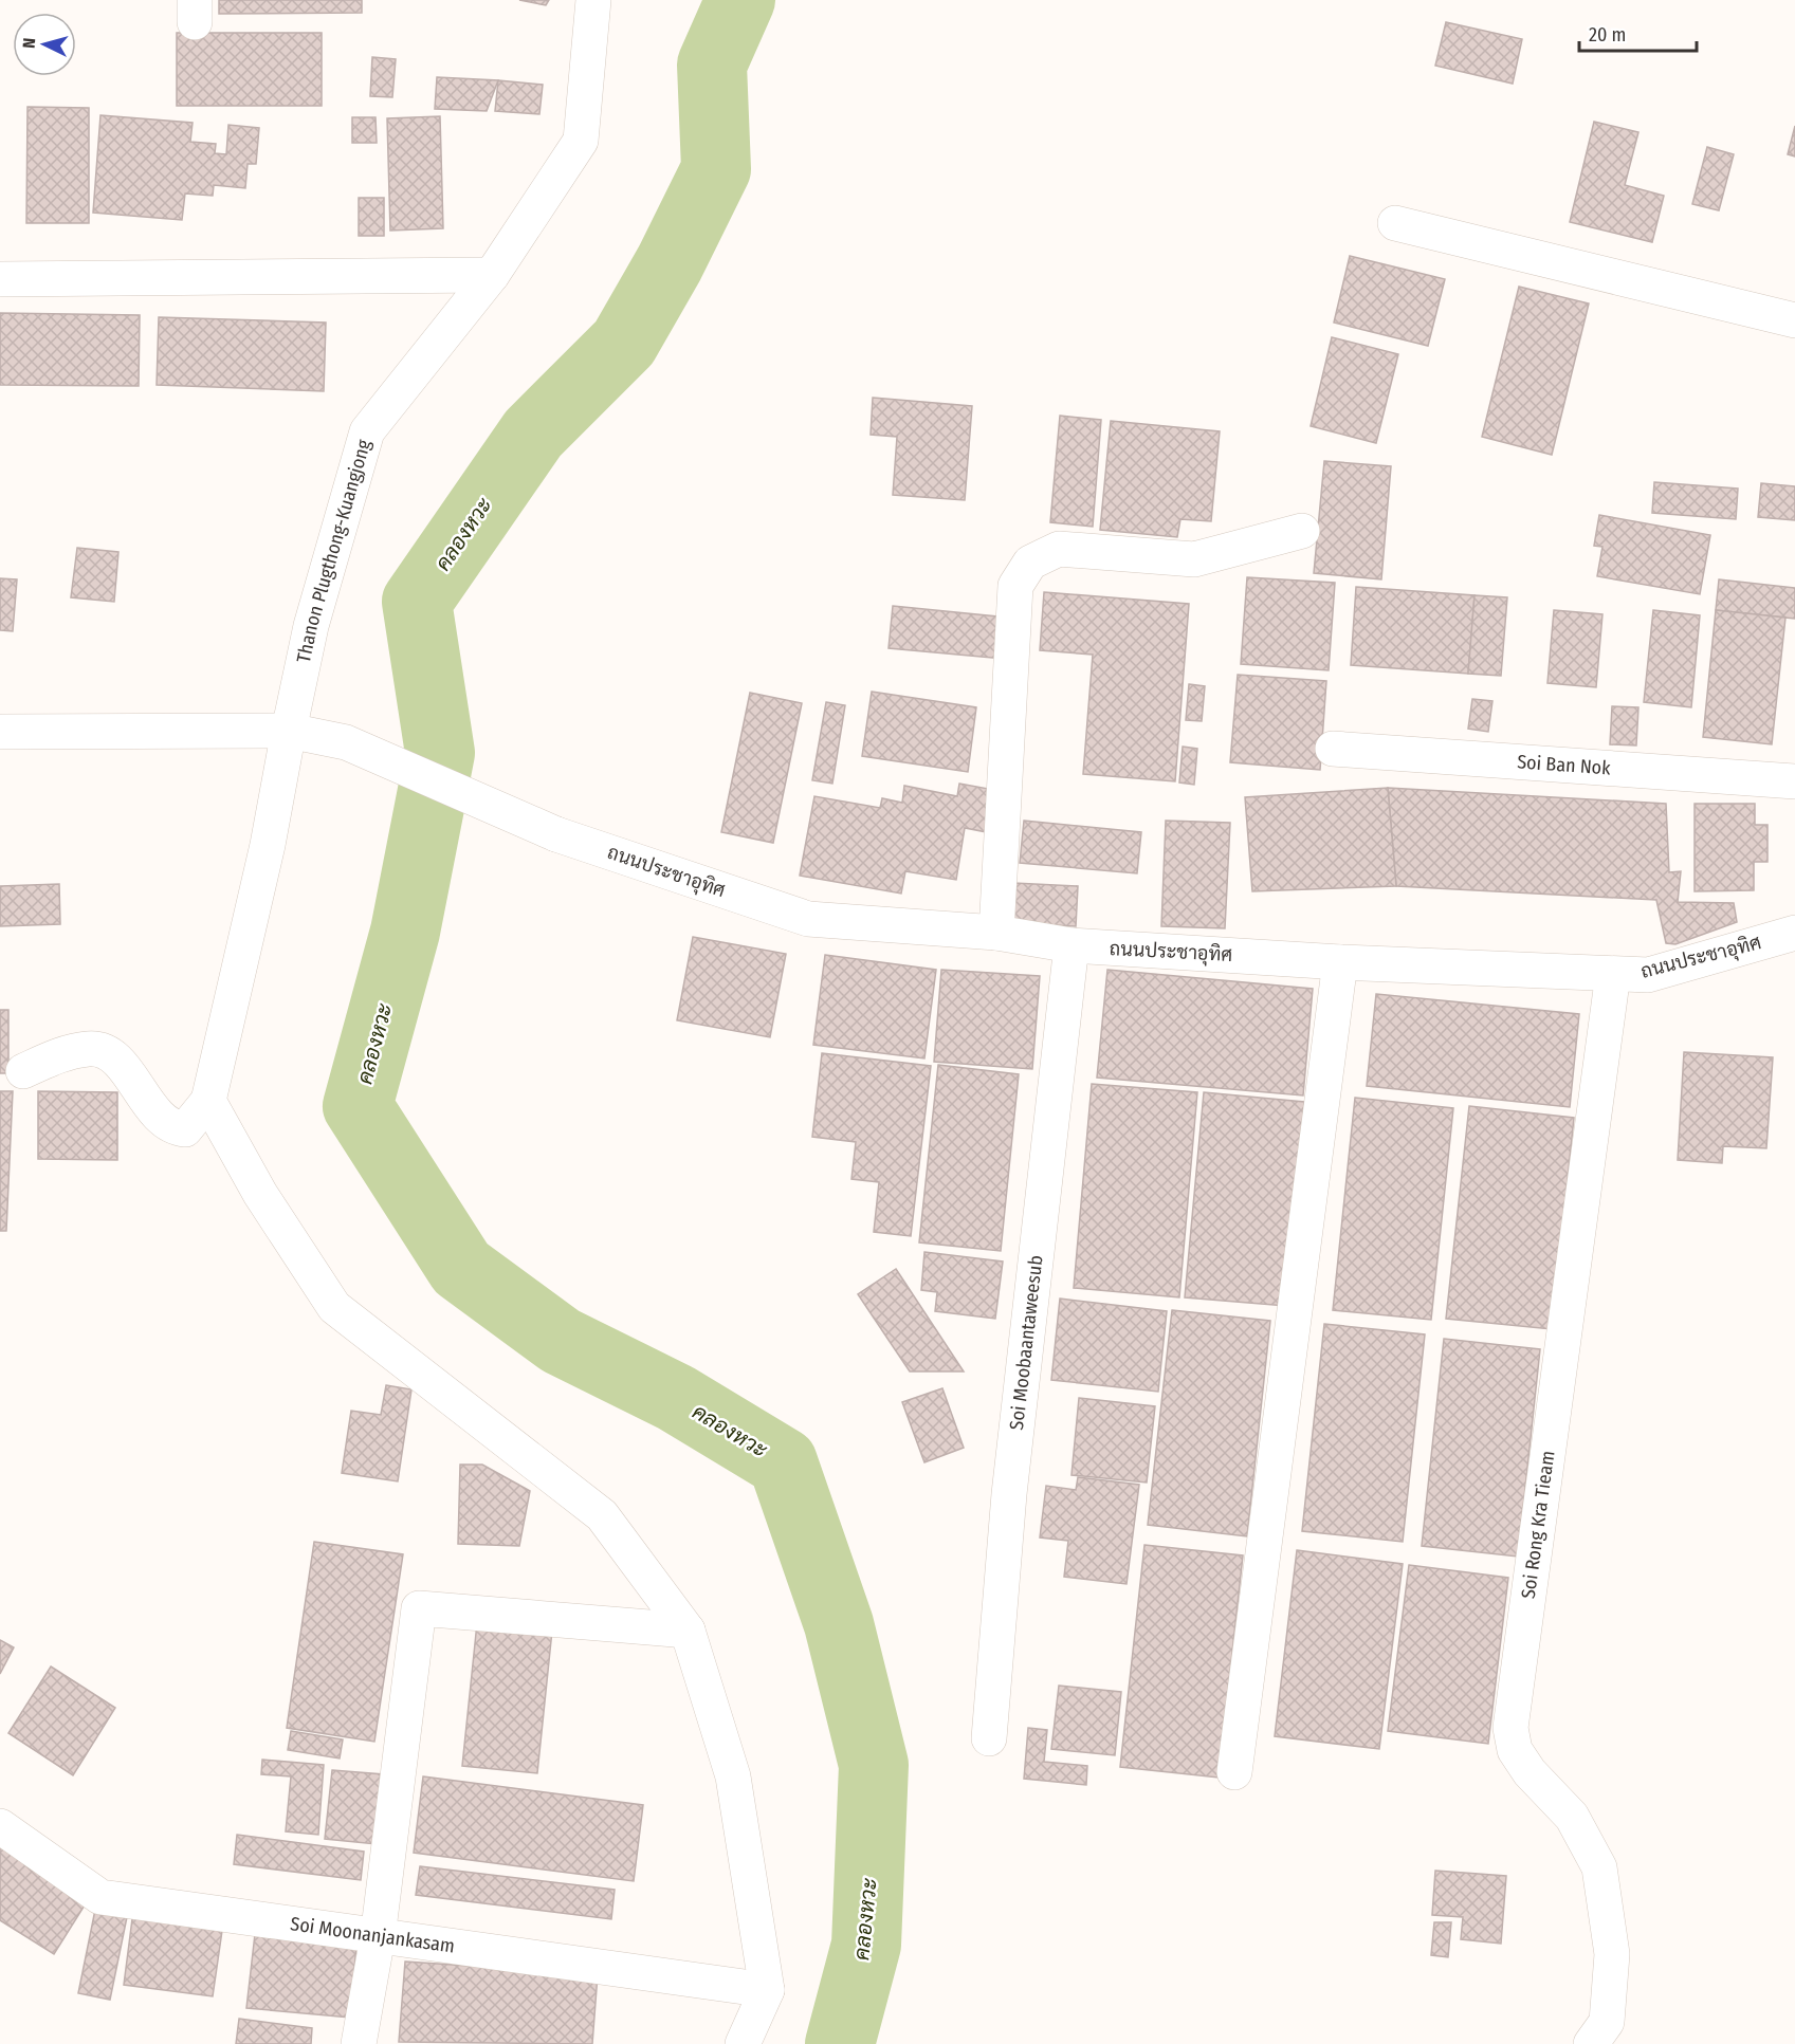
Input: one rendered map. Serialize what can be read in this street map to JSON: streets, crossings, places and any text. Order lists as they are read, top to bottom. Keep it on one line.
{"streets":{"street":["Thanon Plugthong-Kuangjong","Soi Ban Nok","ถนนประชาอุทิศ","Soi Moobaantaweesub","Soi Rong Kra Tieam","Soi Moonanjankasam"]},"crossings":[["Thanon Plugthong-Kuangjong","ถนนประชาอุทิศ"],["ถนนประชาอุทิศ","Soi Moobaantaweesub"],["ถนนประชาอุทิศ","Soi Rong Kra Tieam"]],"water":["คลองหวะ"],"scale_bar":"20 m","north":"left"}
